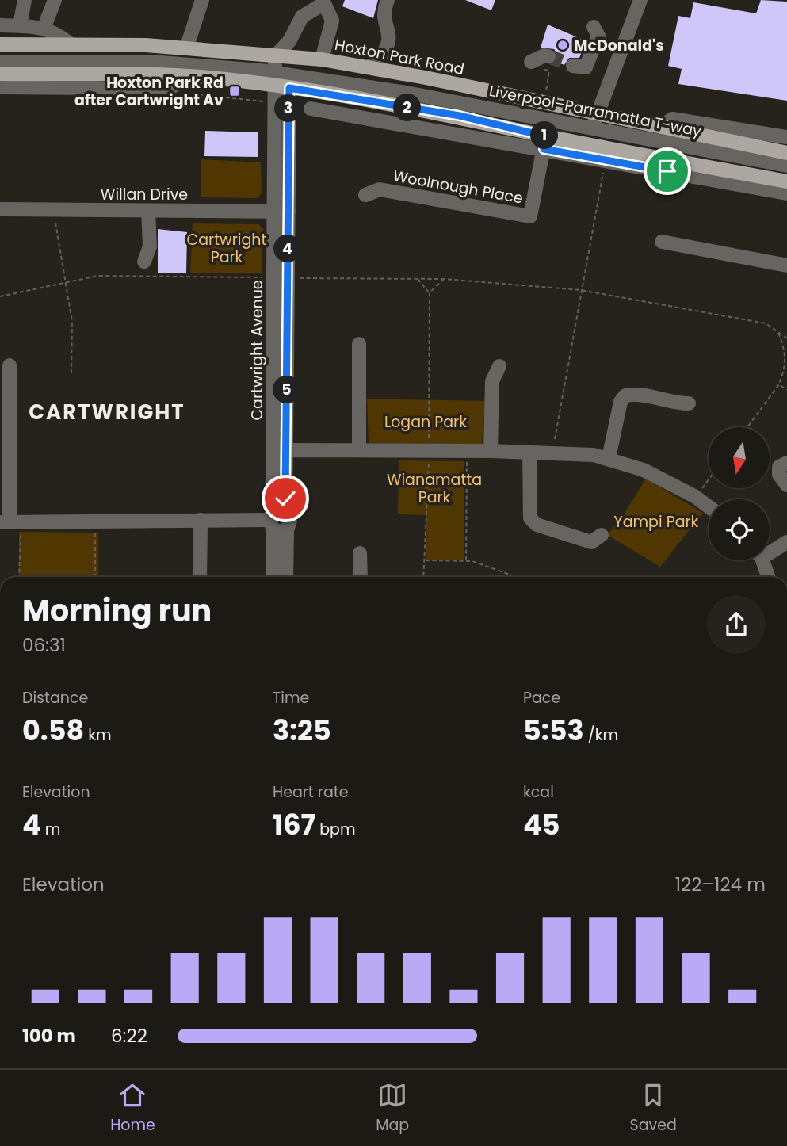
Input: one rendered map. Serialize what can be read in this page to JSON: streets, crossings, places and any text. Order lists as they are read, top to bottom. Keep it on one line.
{"streets":{"main road":["Hoxton Park Road"],"street":["Liverpool–Parramatta T-way","Woolnough Place","Willan Drive","Cartwright Avenue"]},"crossings":[["Hoxton Park Road","Liverpool–Parramatta T-way"],["Hoxton Park Road","Cartwright Avenue"],["Liverpool–Parramatta T-way","Cartwright Avenue"],["Willan Drive","Cartwright Avenue"]],"districts":["CARTWRIGHT"],"parks":["Cartwright Park","Logan Park","Wianamatta Park","Yampi Park"],"places":{"other":["McDonald's"],"transit":["Hoxton Park Rd after Cartwright Av"]},"north":"bottom","page":{"pins":["2","3","1","4","5"],"heading":["Morning run","06:31"],"stats":[["Distance","0.58 km"],["Time","3:25"],["Pace","5:53 /km"],["Elevation","4 m"],["Heart rate","167 bpm"],["kcal","45"]],"chart":["Elevation","122–124 m"],"list":[{"name":"100 m","note":"6:22"}],"tabs":["Home","Map","Saved"]}}
